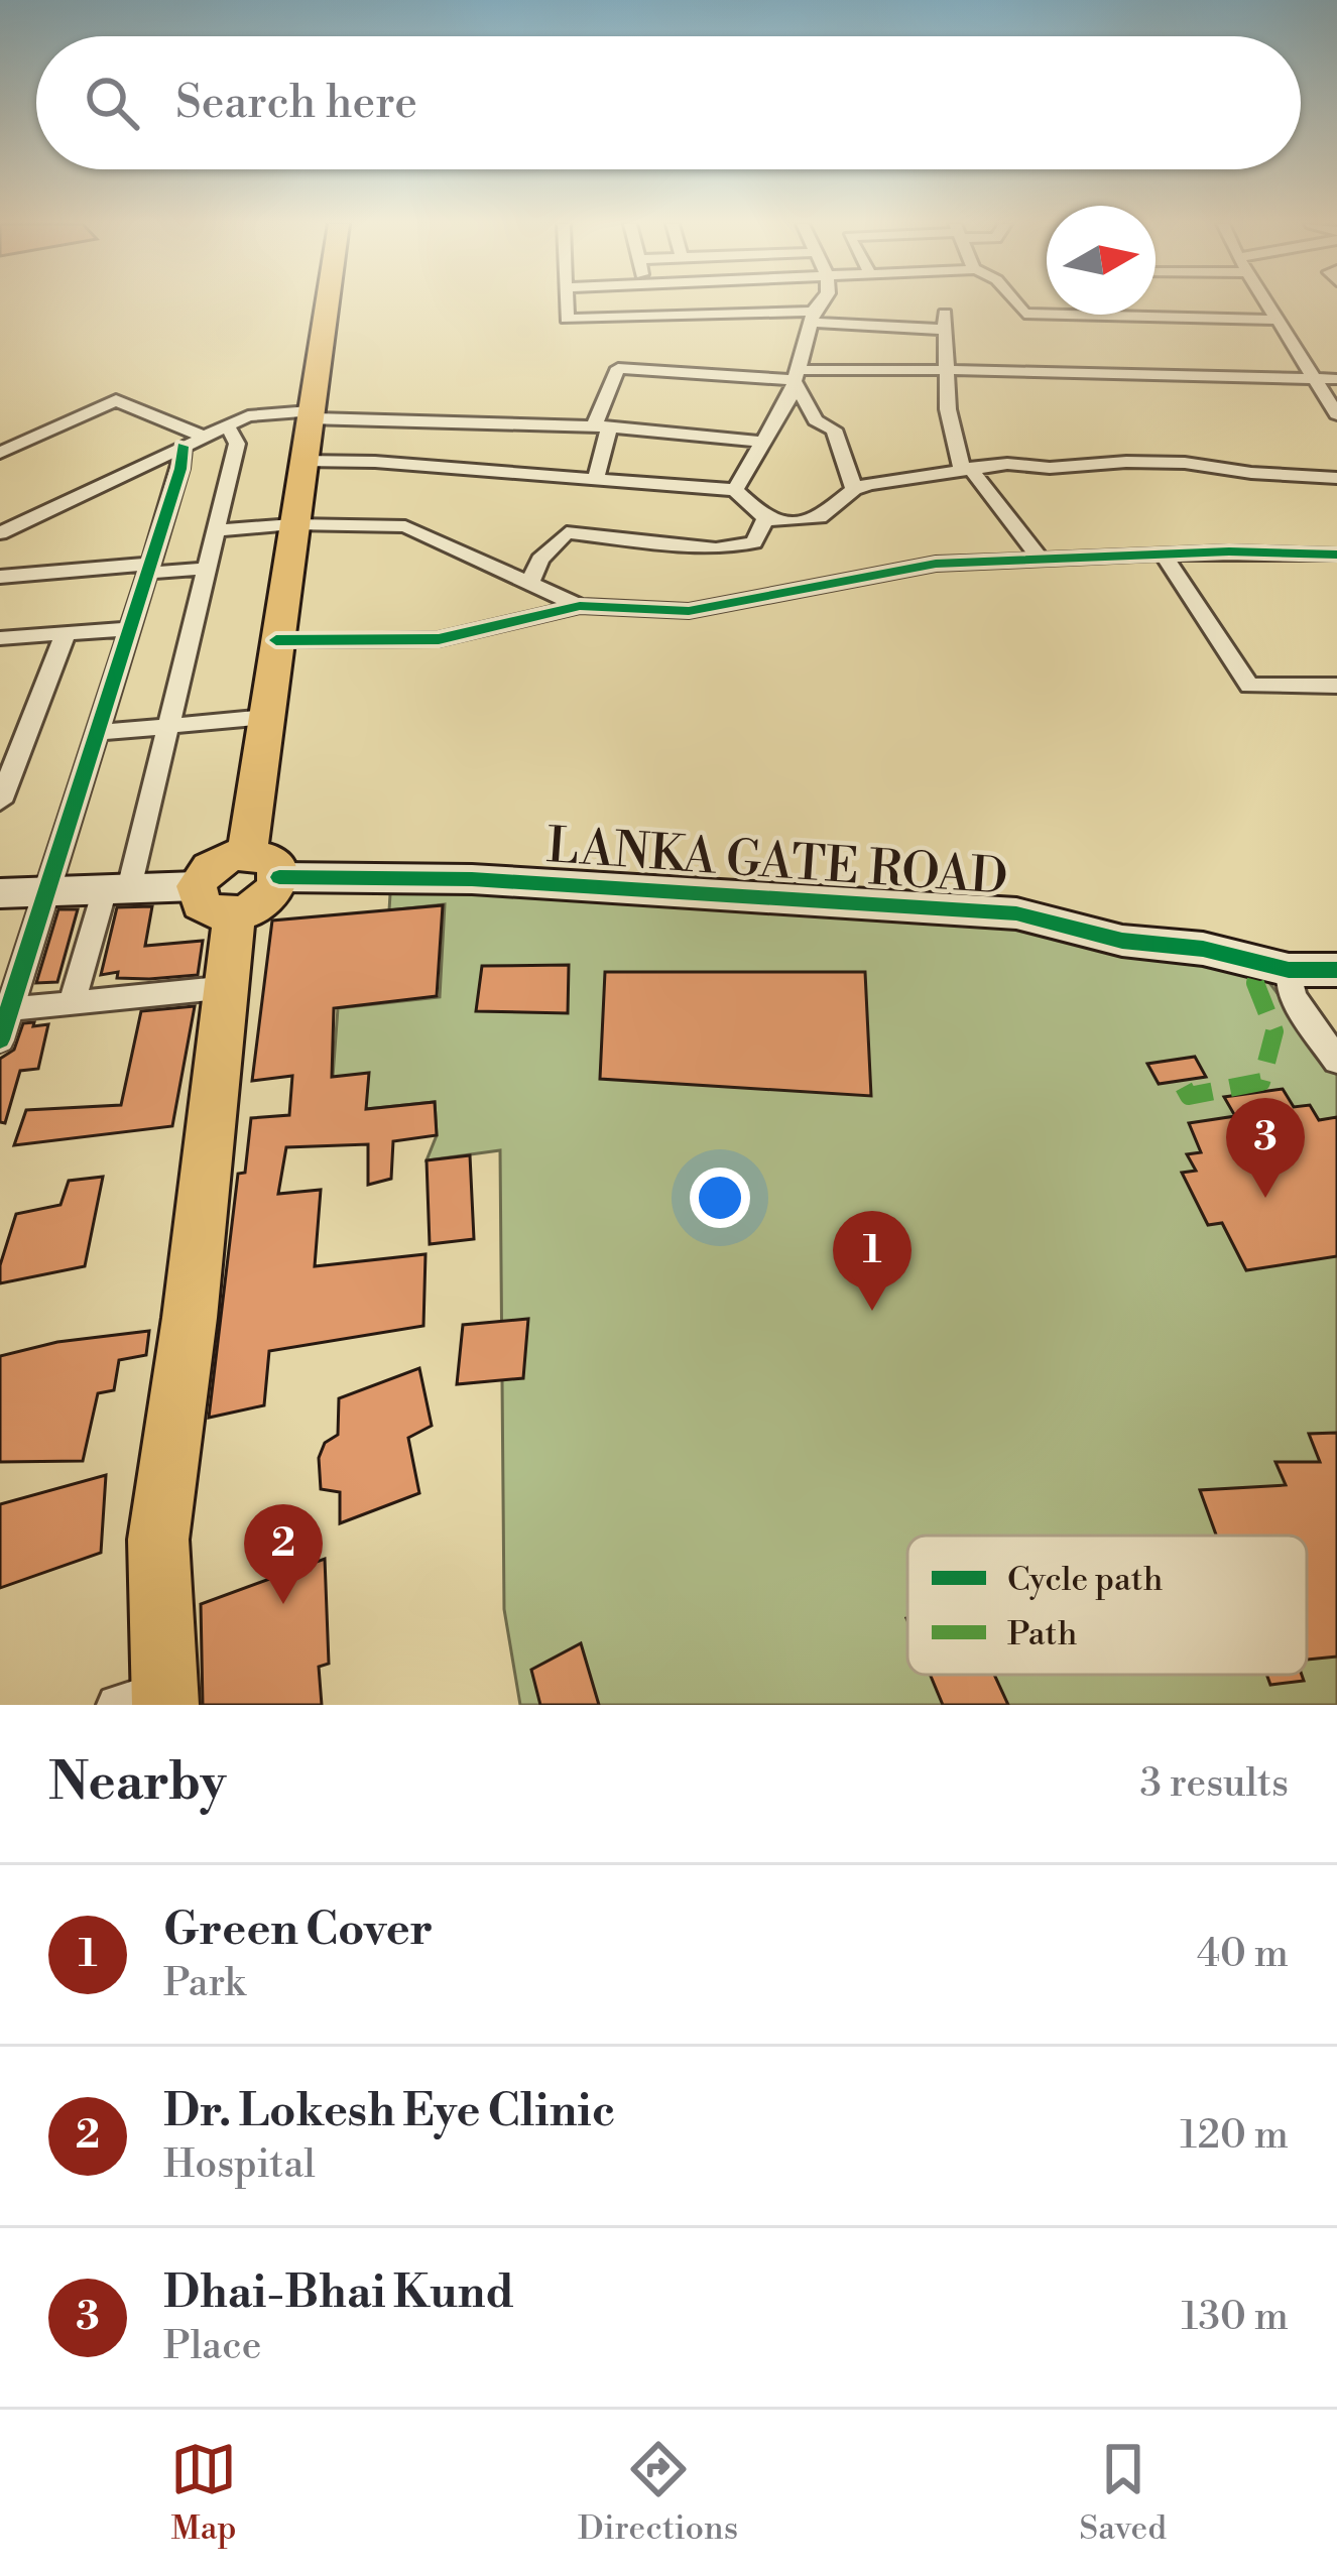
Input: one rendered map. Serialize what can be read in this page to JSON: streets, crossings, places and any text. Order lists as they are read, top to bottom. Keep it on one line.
{"streets":{"street":["LANKA GATE ROAD"]},"legend":["Cycle path","Path"],"north":"right","page":{"search":"Search here","pins":["3","1","2"],"heading":["Nearby","3 results"],"list":[{"mark":"1","name":"Green Cover","note":"Park","value":"40 m"},{"mark":"2","name":"Dr. Lokesh Eye Clinic","note":"Hospital","value":"120 m"},{"mark":"3","name":"Dhai-Bhai Kund","note":"Place","value":"130 m"}],"nav":["Map","Directions","Saved"]}}
